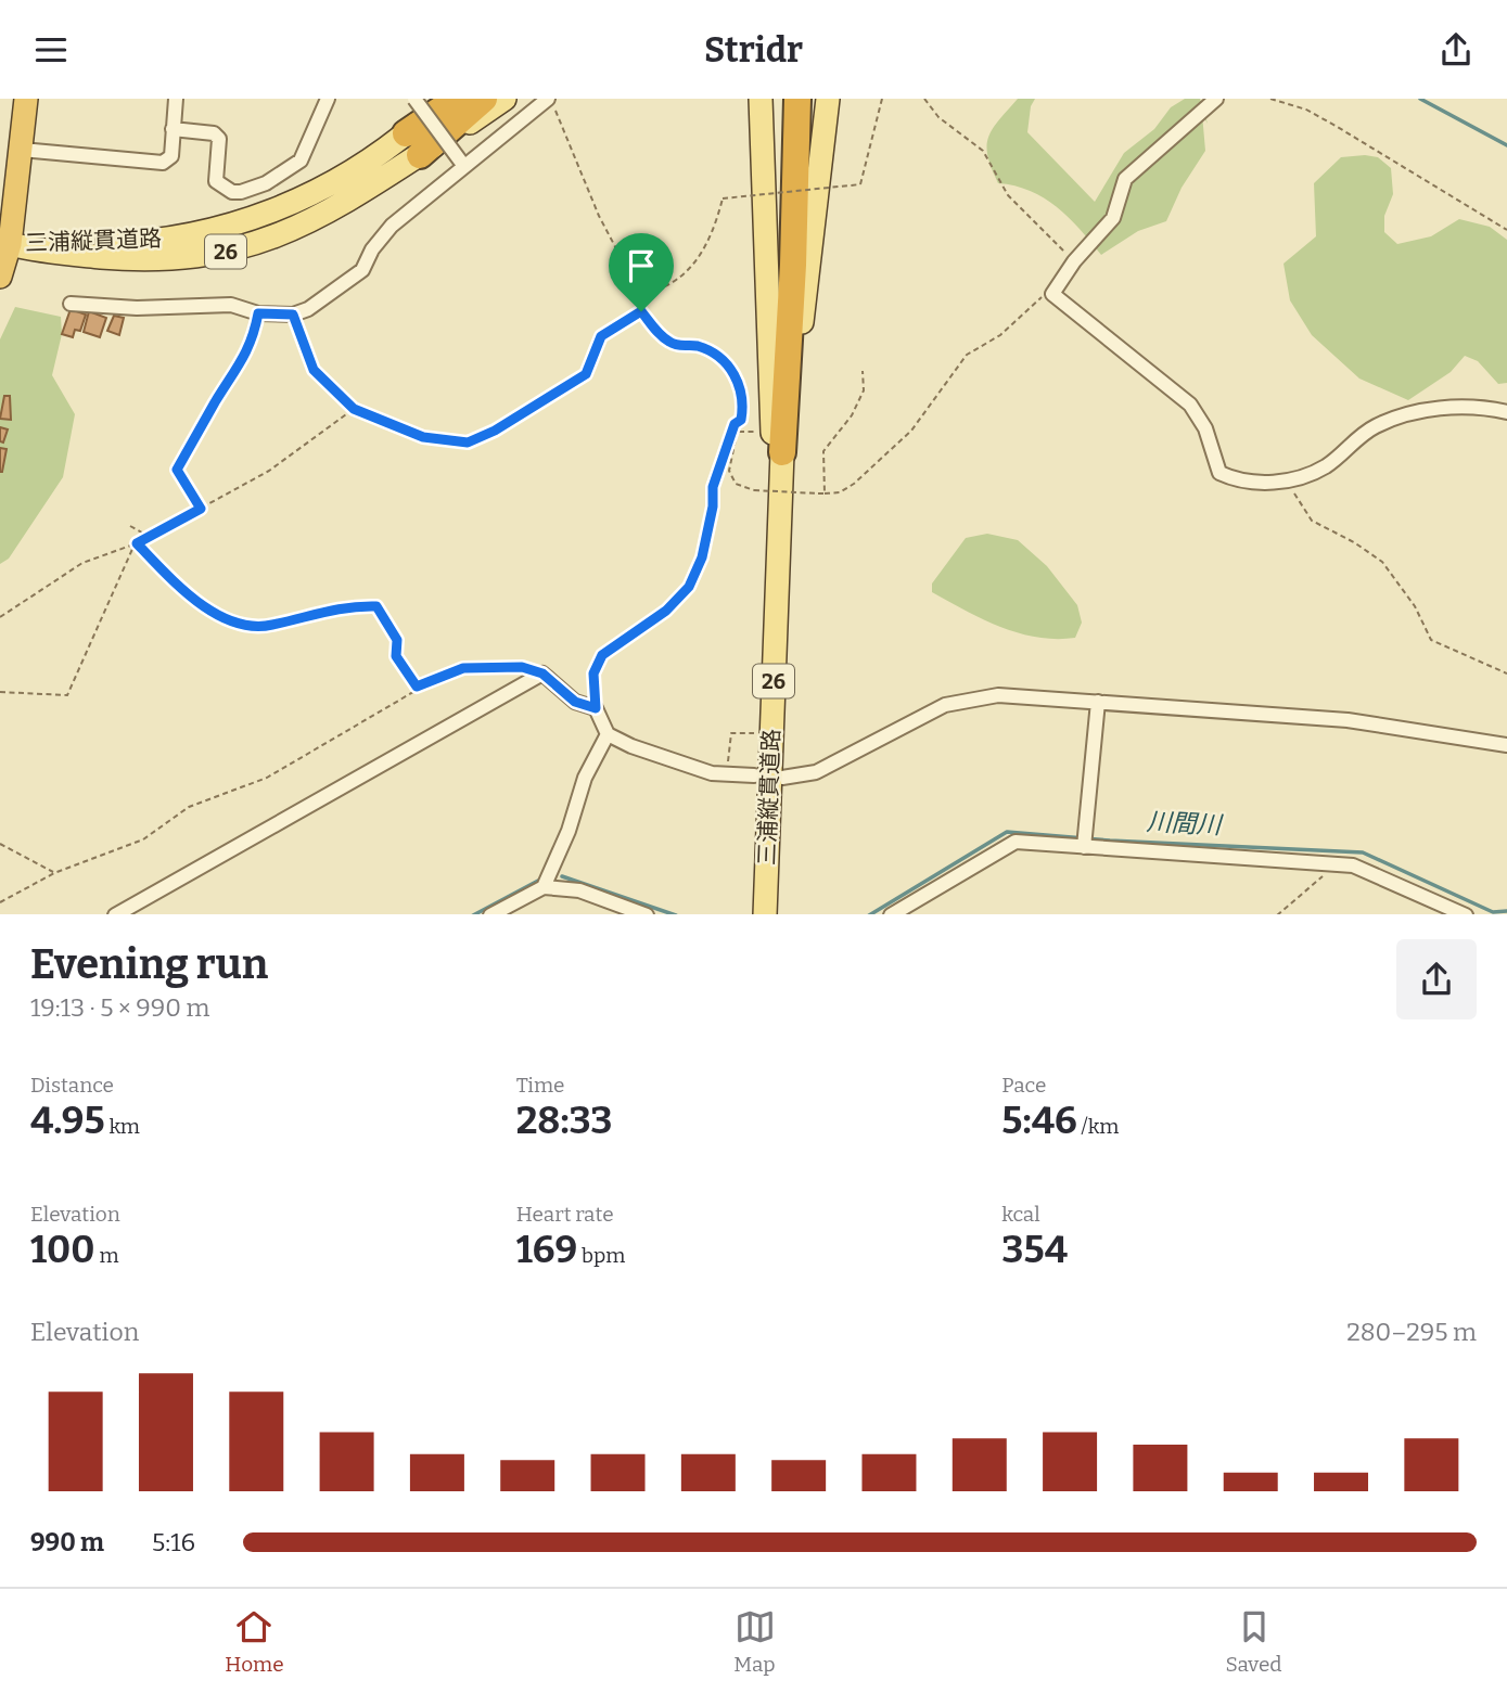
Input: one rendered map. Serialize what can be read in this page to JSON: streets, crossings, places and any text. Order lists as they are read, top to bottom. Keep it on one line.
{"streets":{"highway":["26"],"main road":["三浦縦貫道路"]},"crossings":[["三浦縦貫道路","26"]],"water":["川間川"],"page":{"header":"Stridr","heading":["Evening run","19:13 · 5 × 990 m"],"stats":[["Distance","4.95 km"],["Time","28:33"],["Pace","5:46 /km"],["Elevation","100 m"],["Heart rate","169 bpm"],["kcal","354"]],"chart":["Elevation","280–295 m"],"list":[{"name":"990 m","note":"5:16"}],"tabs":["Home","Map","Saved"]}}
